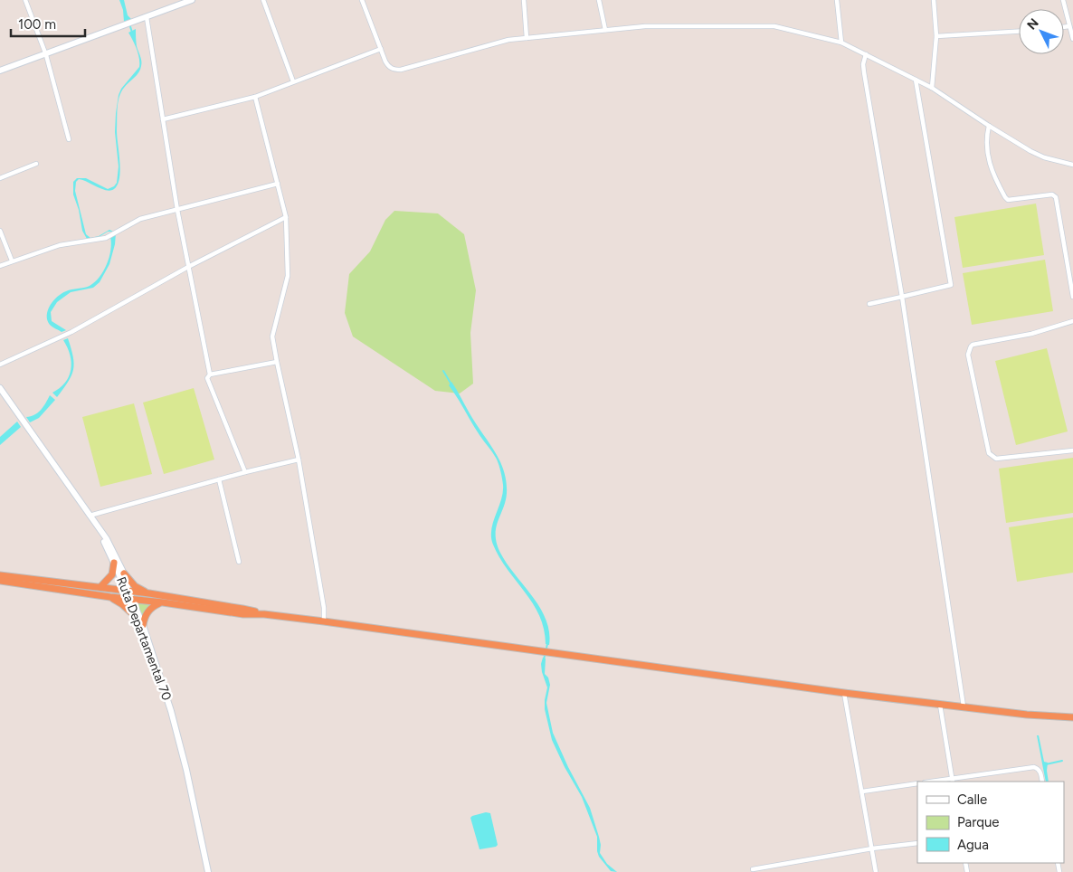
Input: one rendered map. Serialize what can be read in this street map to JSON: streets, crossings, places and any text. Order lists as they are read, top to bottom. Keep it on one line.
{"streets":{"main road":["Ruta Departamental 70"]},"legend":["Calle","Parque","Agua"],"scale_bar":"100 m","north":"top left"}
